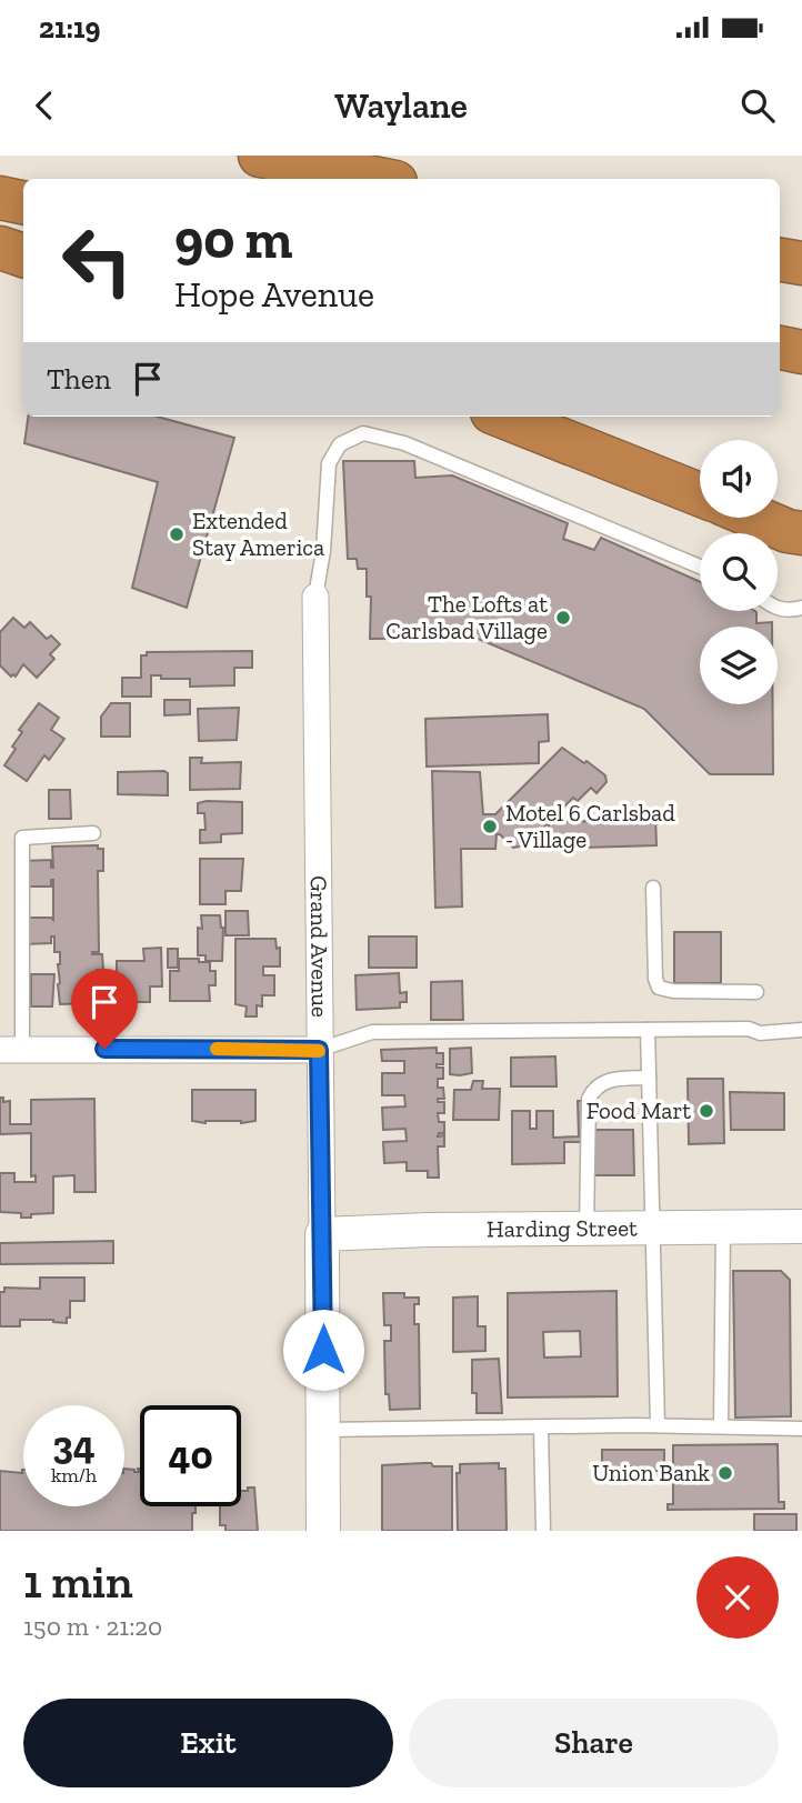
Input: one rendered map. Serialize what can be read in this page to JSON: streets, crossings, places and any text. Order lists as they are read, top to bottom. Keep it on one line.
{"streets":{"street":["Grand Avenue","Harding Street"]},"crossings":[["Grand Avenue","Harding Street"]],"places":["Extended Stay America","The Lofts at Carlsbad Village","Motel 6 Carlsbad - Village","Food Mart","Union Bank"],"page":{"status":"21:19","header":"Waylane","turn":["90 m","Hope Avenue"],"then":"Then","speed":"34 km/h","limit":"40","heading":["1 min","150 m · 21:20"],"buttons":["Exit","Share"]}}
